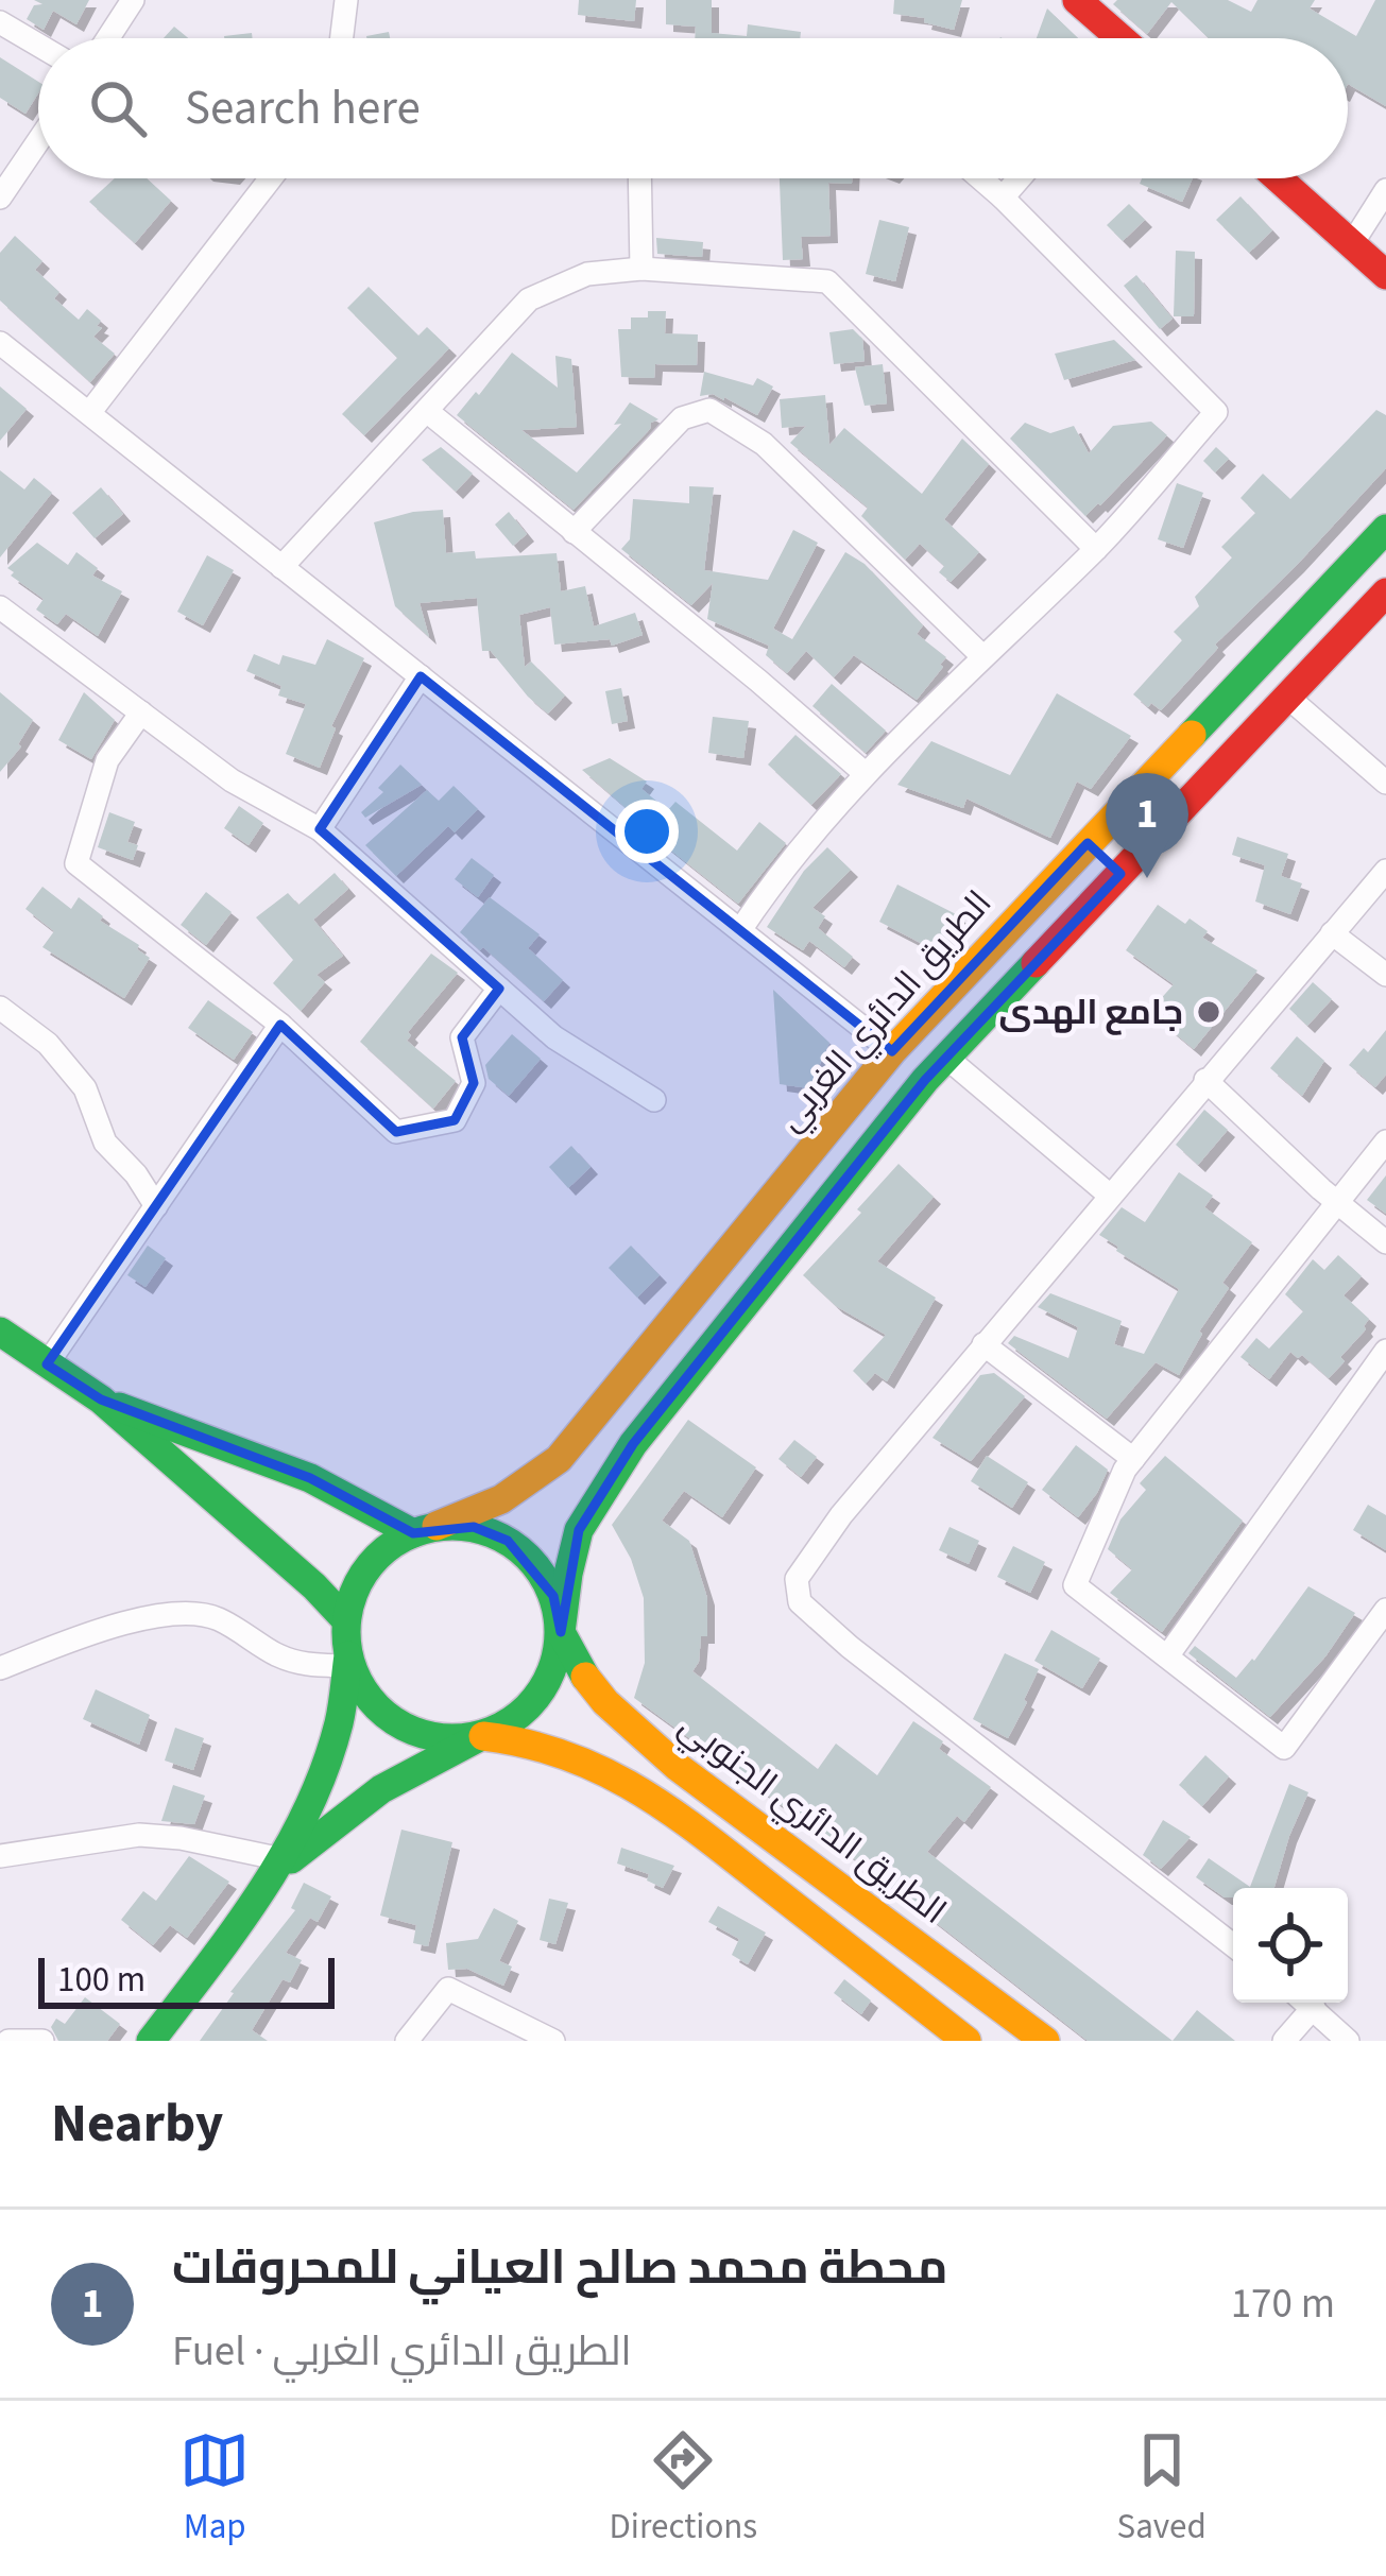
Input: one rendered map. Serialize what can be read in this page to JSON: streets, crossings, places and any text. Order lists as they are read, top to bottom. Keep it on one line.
{"streets":{"main road":["الطريق الدائري الغربي","الطريق الدائري الجنوبي"]},"crossings":[["الطريق الدائري الغربي","الطريق الدائري الجنوبي"]],"places":["جامع الهدى"],"scale_bar":"100 m","page":{"search":"Search here","pins":"1","scale":"100 m","heading":"Nearby","list":[{"mark":"1","name":"محطة محمد صالح العياني للمحروقات","note":"Fuel · الطريق الدائري الغربي","value":"170 m"}],"nav":["Map","Directions","Saved"]}}
